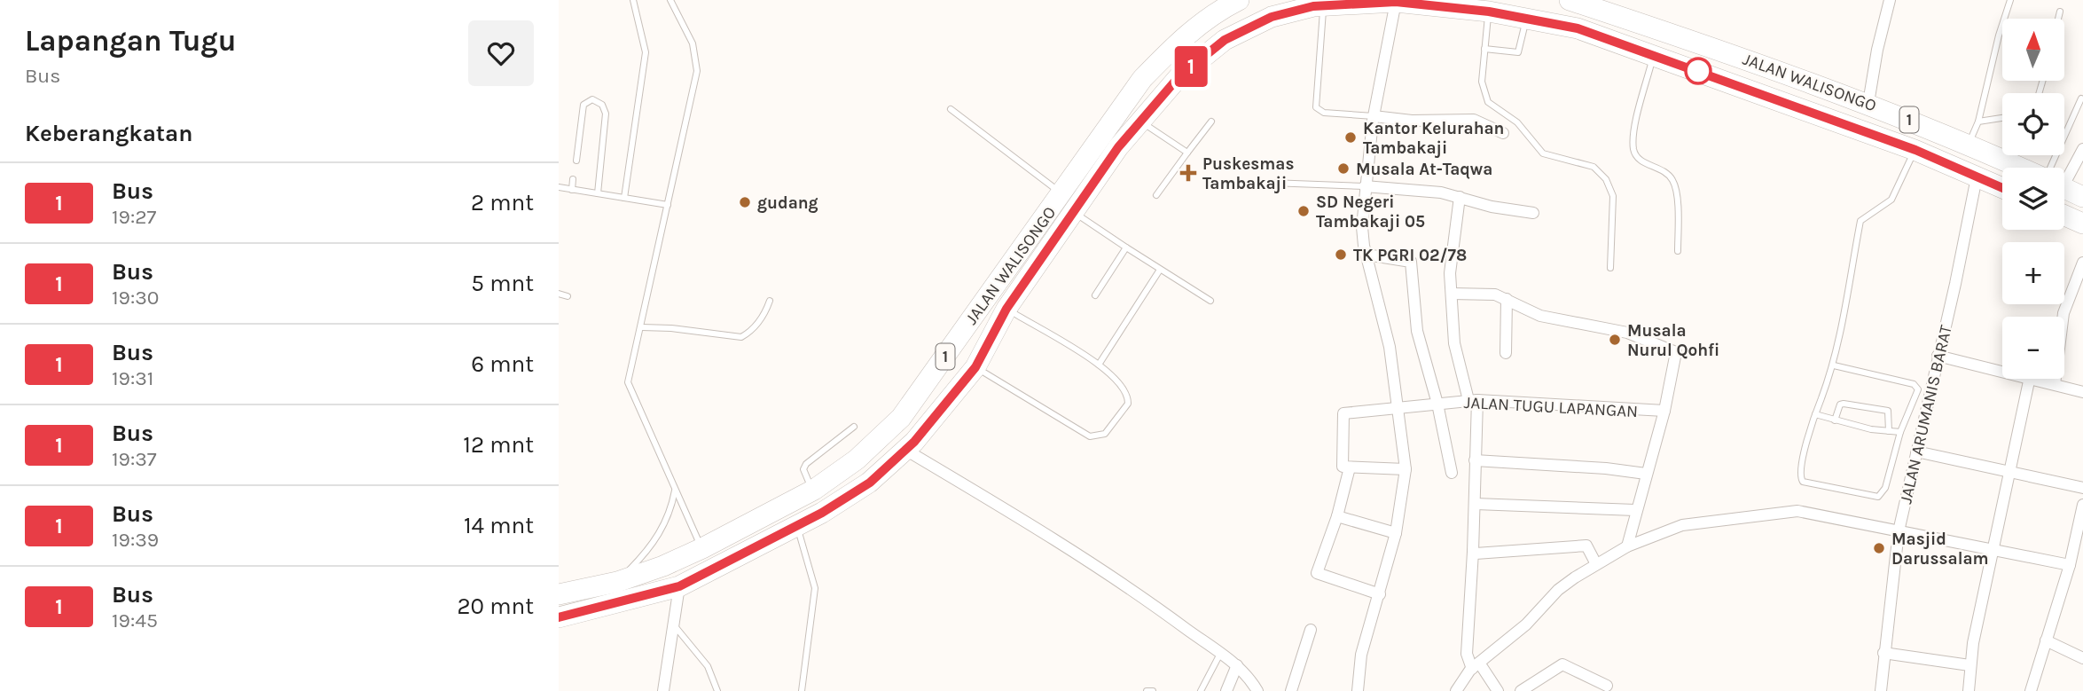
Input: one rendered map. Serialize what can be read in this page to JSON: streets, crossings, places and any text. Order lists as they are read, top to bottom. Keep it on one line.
{"streets":{"highway":["JALAN WALISONGO","1"],"street":["JALAN TUGU LAPANGAN","JALAN ARUMANIS BARAT"]},"crossings":[["JALAN WALISONGO","JALAN ARUMANIS BARAT"]],"places":{"other":["Kantor Kelurahan Tambakaji","Musala At-Taqwa","gudang","SD Negeri Tambakaji 05","TK PGRI 02/78","Musala Nurul Qohfi","Masjid Darussalam"],"health":["Puskesmas Tambakaji"]},"lines":["bus line 1"],"north":"top","page":{"heading":[["Lapangan Tugu","Bus"],"Keberangkatan"],"on_map":"1","map_buttons":["+","−"],"list":[{"mark":"1","name":"Bus","note":"19:27","value":"2 mnt"},{"mark":"1","name":"Bus","note":"19:30","value":"5 mnt"},{"mark":"1","name":"Bus","note":"19:31","value":"6 mnt"},{"mark":"1","name":"Bus","note":"19:37","value":"12 mnt"},{"mark":"1","name":"Bus","note":"19:39","value":"14 mnt"},{"mark":"1","name":"Bus","note":"19:45","value":"20 mnt"}]}}
